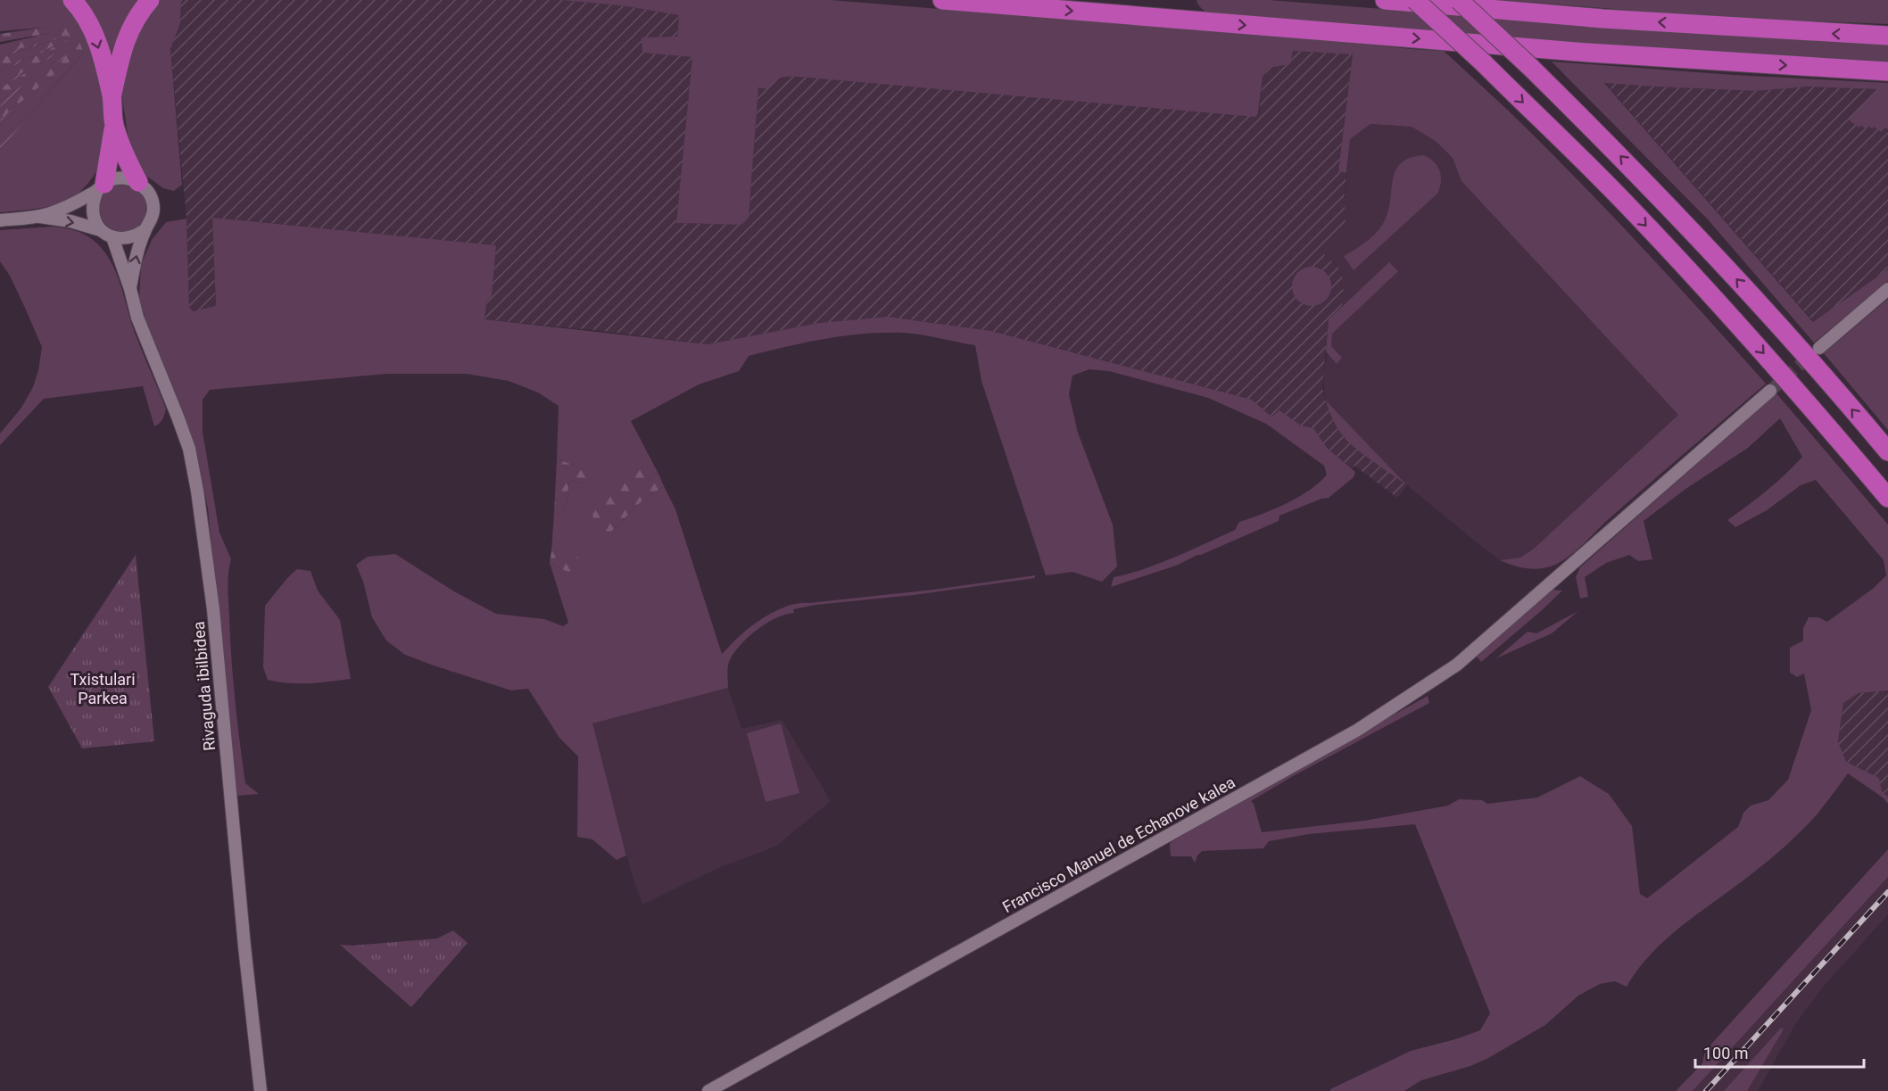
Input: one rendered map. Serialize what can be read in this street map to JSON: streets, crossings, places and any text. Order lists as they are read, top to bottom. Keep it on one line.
{"streets":{"street":["Rivaguda ibilbidea","Francisco Manuel de Echanove kalea"]},"parks":["Txistulari Parkea"],"scale_bar":"100 m"}
